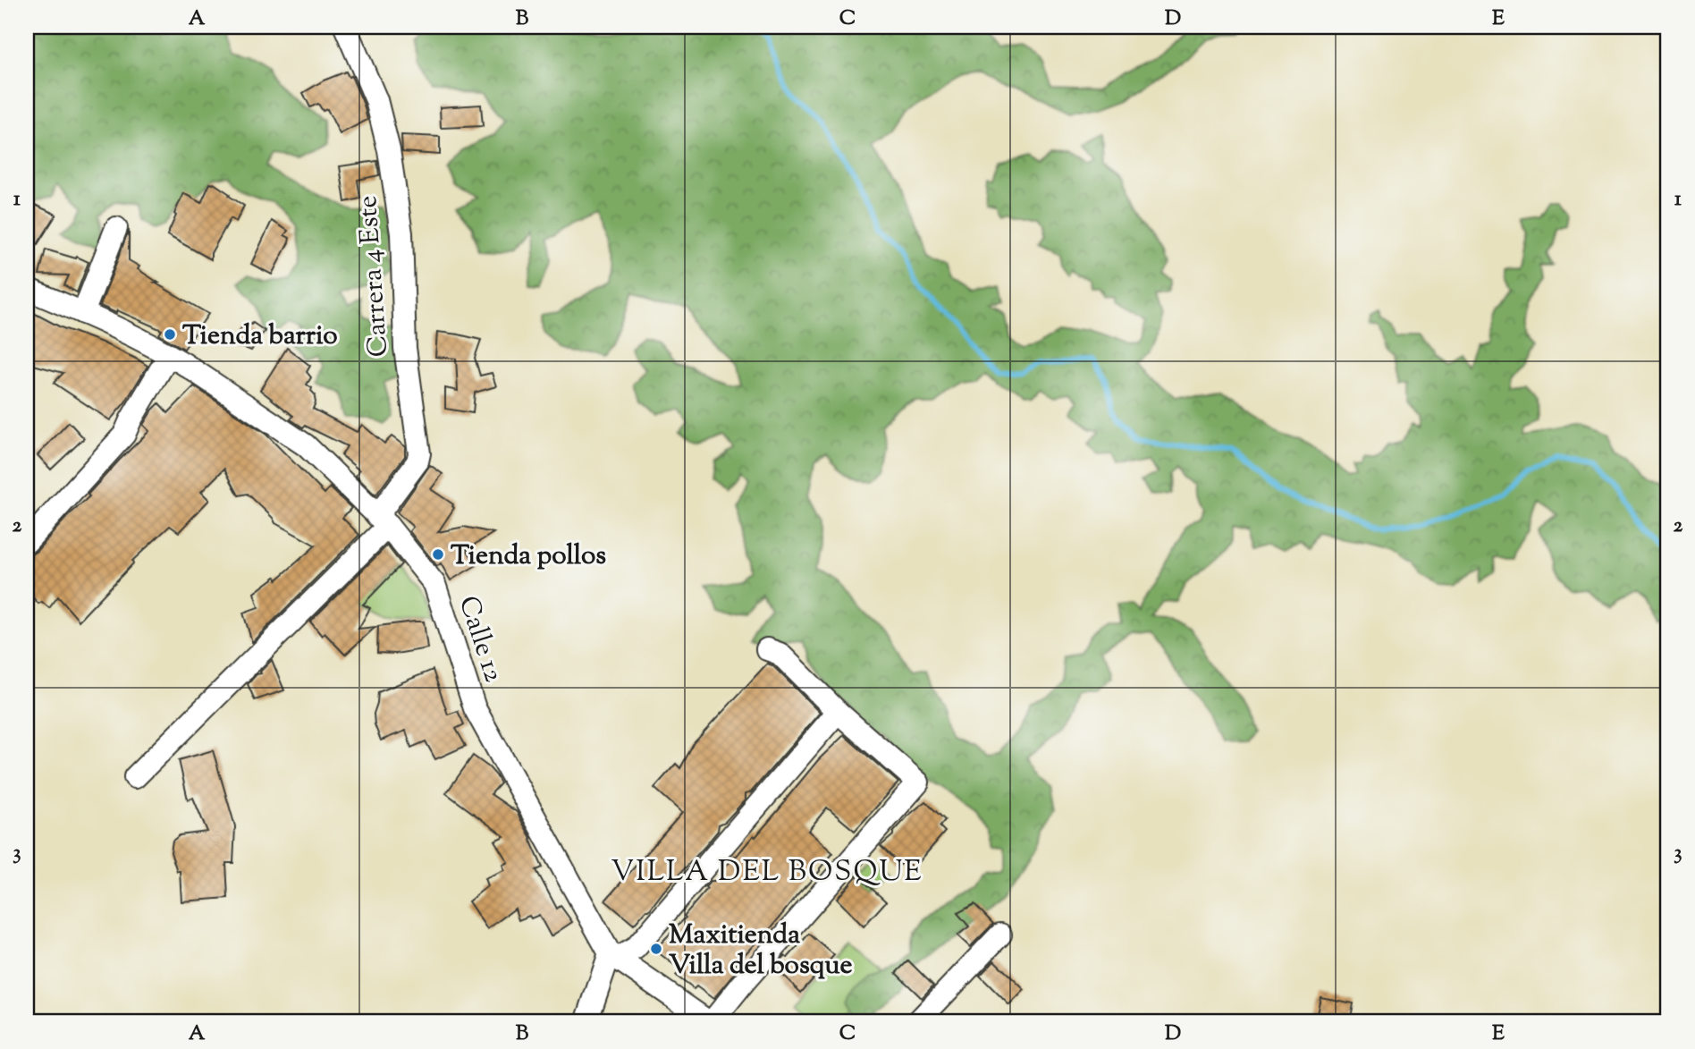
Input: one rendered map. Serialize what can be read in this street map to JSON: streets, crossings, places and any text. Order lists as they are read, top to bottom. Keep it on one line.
{"streets":{"street":["Carrera 4 Este","Calle 12"]},"crossings":[["Carrera 4 Este","Calle 12"]],"districts":["VILLA DEL BOSQUE"],"places":["Tienda barrio","Tienda pollos","Maxitienda Villa del bosque"],"grid":{"columns":["A","B","C","D","E"],"rows":["1","2","3"]}}
